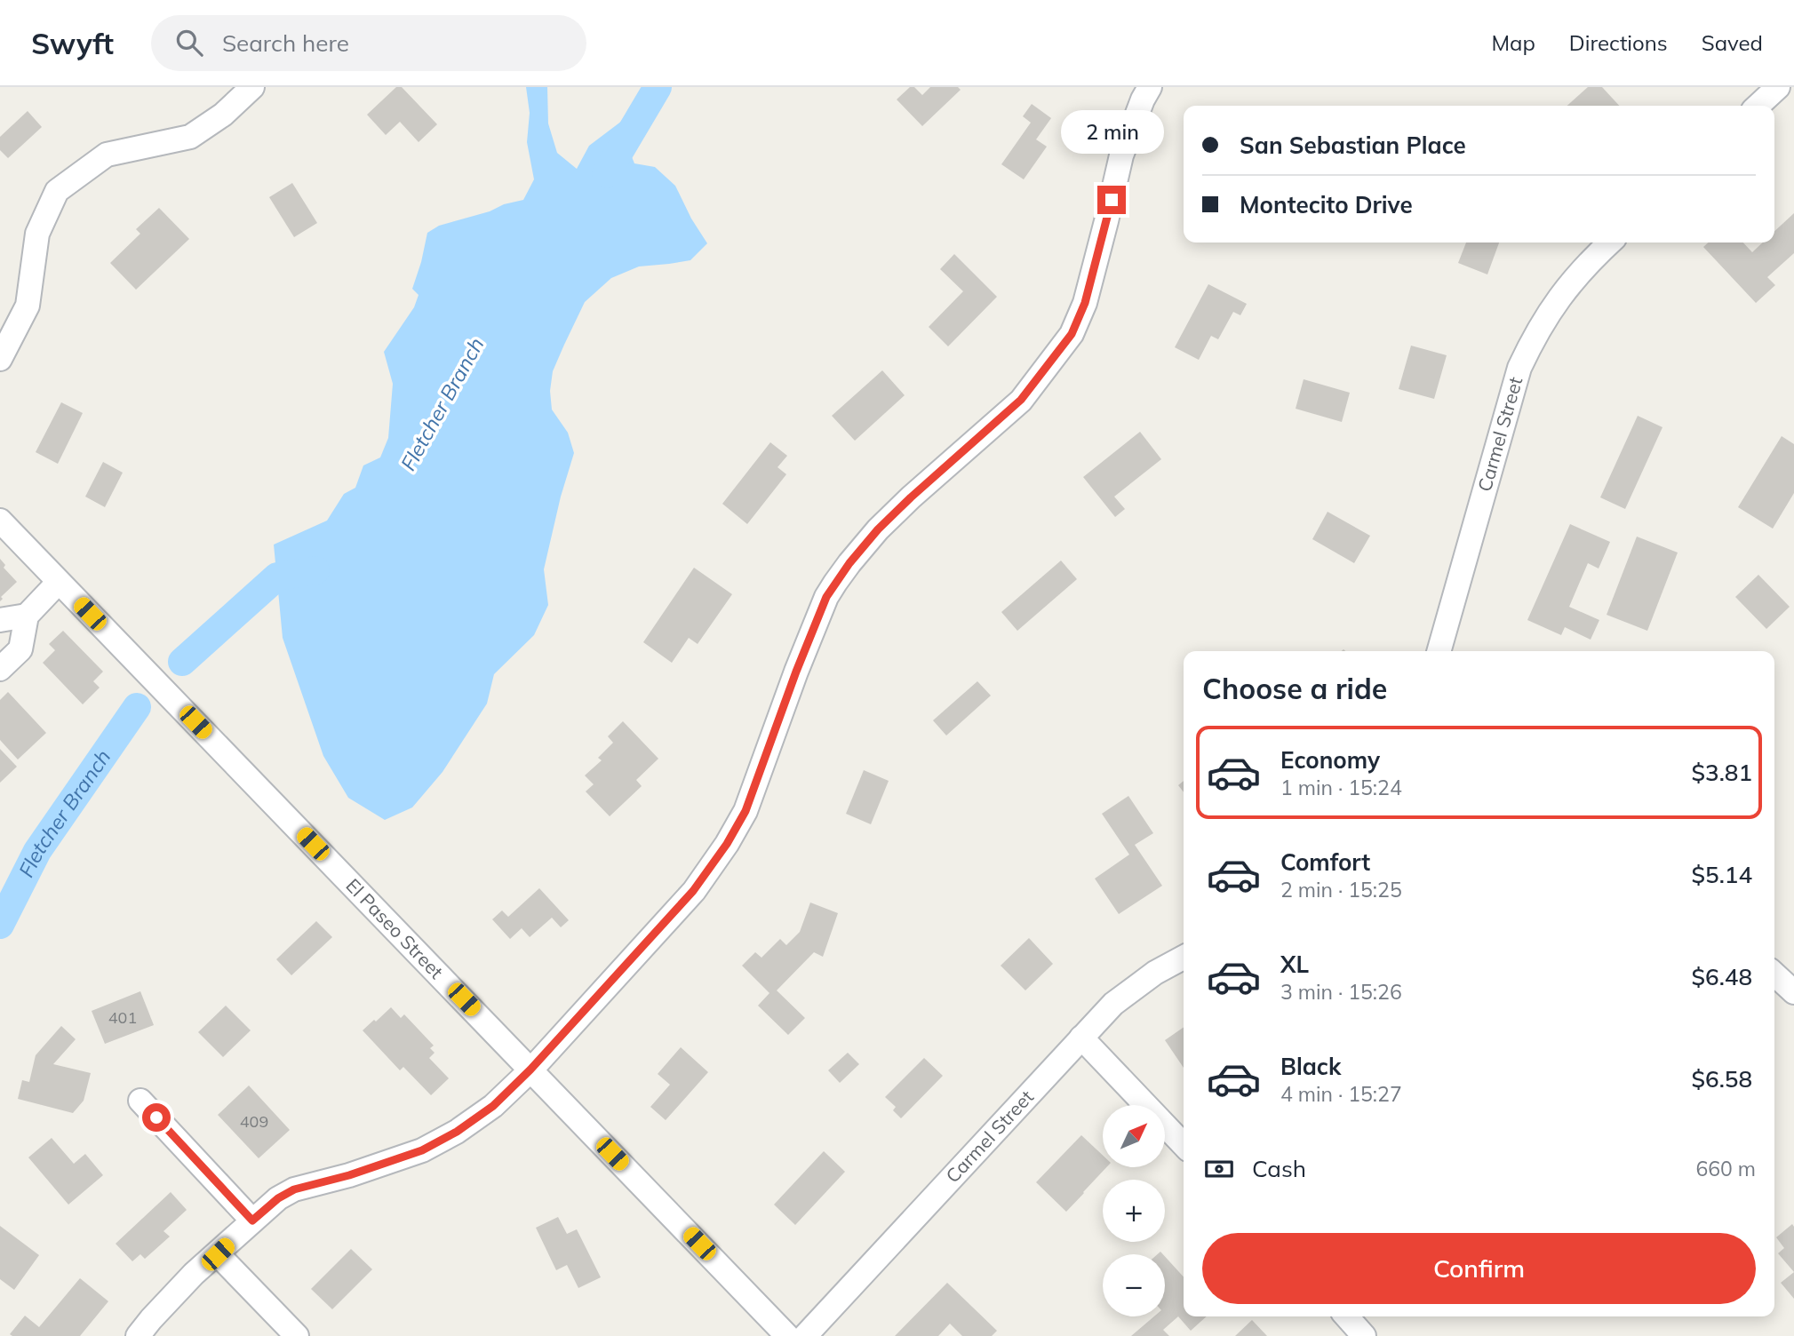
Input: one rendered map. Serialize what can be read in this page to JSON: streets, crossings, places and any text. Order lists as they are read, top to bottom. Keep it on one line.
{"streets":{"street":["Carmel Street","El Paseo Street"]},"water":["Fletcher Branch"],"house_numbers":["401","409"],"north":"top right","page":{"header":"Swyft","search":"Search here","nav":["Map","Directions","Saved"],"banner":["San Sebastian Place","Montecito Drive"],"bubble":"2 min","heading":"Choose a ride","list":[{"name":"Economy","note":"1 min · 15:24","value":"$3.81"},{"name":"Comfort","note":"2 min · 15:25","value":"$5.14"},{"name":"XL","note":"3 min · 15:26","value":"$6.48"},{"name":"Black","note":"4 min · 15:27","value":"$6.58"}],"map_buttons":["+","−"],"pay":["Cash","660 m"],"buttons":"Confirm"}}
